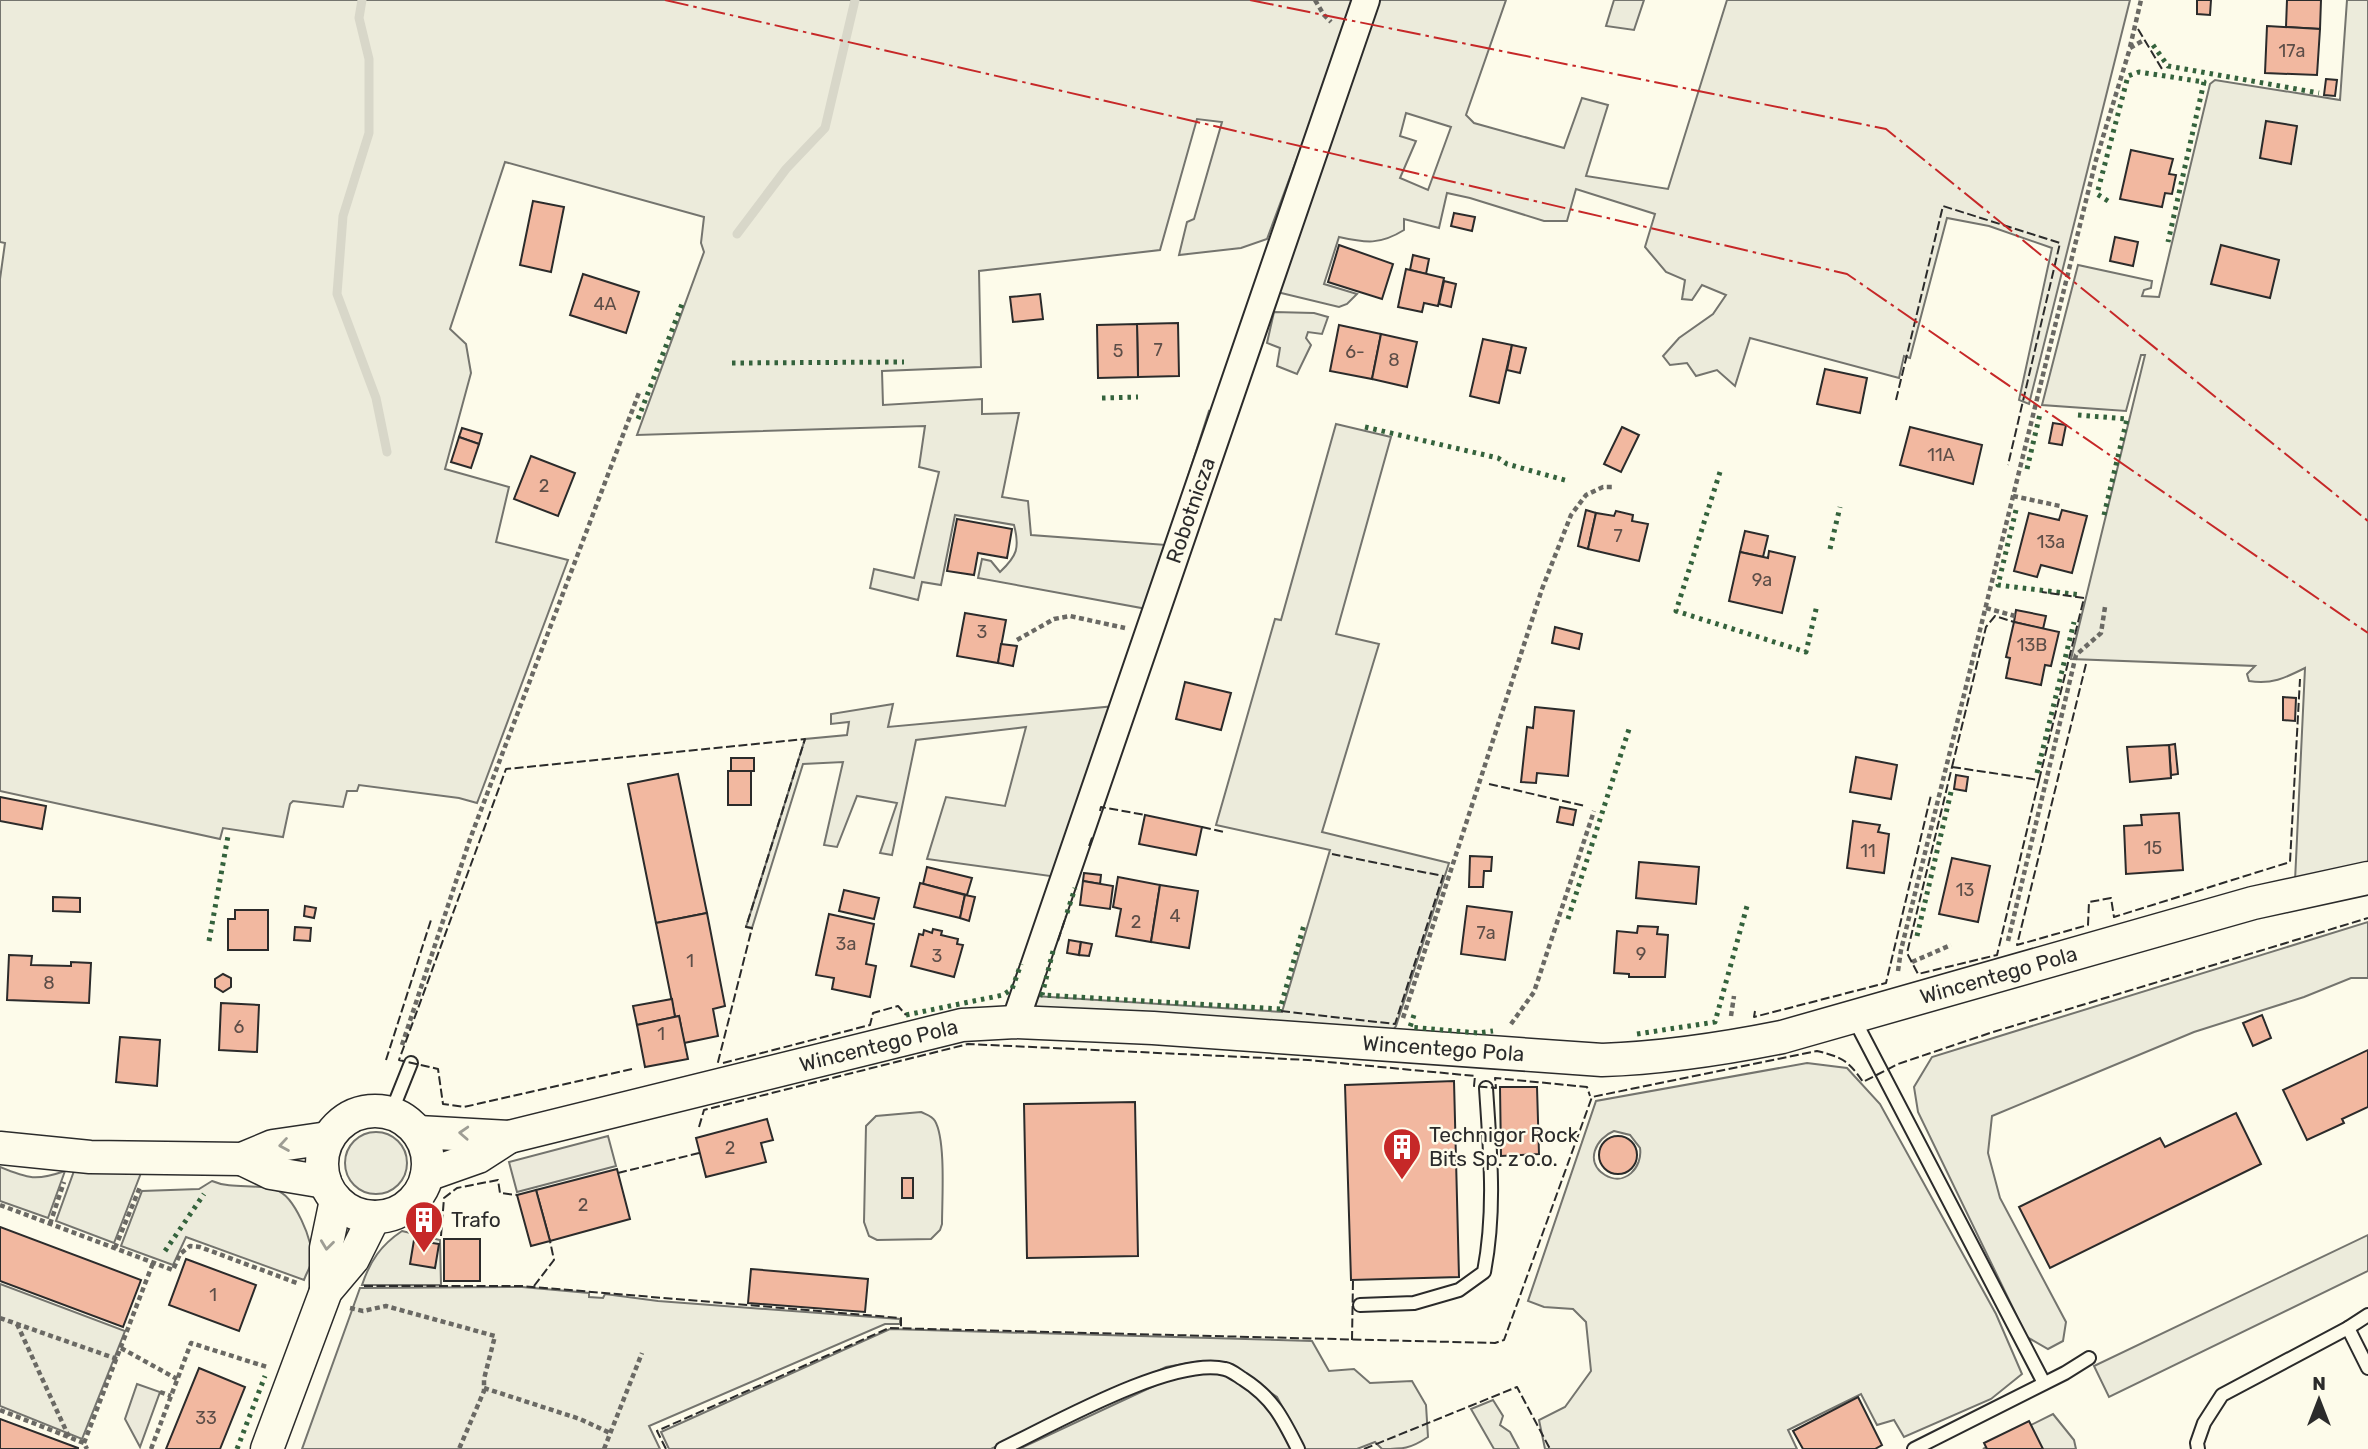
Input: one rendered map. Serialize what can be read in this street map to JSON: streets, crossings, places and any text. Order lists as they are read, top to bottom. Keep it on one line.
{"streets":{"street":["Robotnicza","Wincentego Pola"]},"crossings":[["Robotnicza","Wincentego Pola"]],"places":{"building":["Technigor Rock Bits Sp. z o.o.","Trafo"]},"house_numbers":["17a","4A","7","5","6-","8","11A","2","7","13a","9a","3","13B","15","11","13","4","2","7a","3a","9","3","1","8","6","1","2","2","1","33"],"north":"top"}
